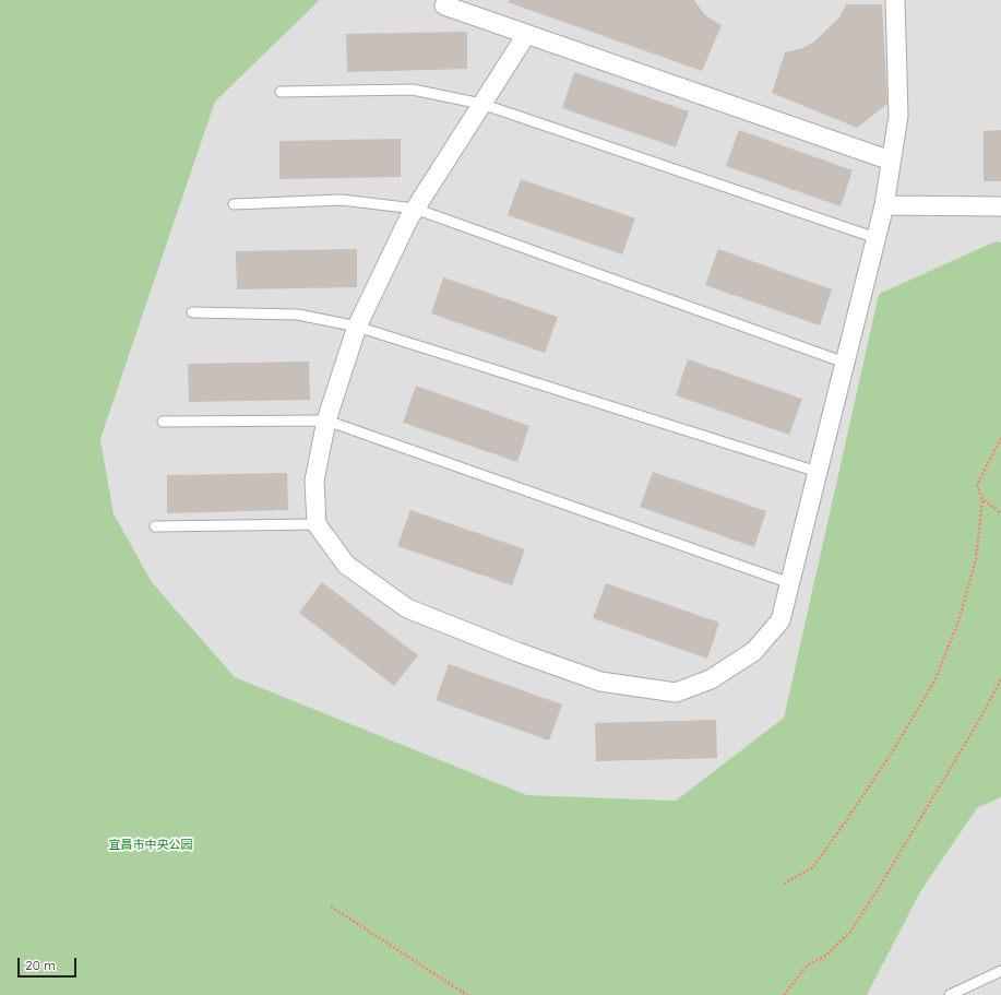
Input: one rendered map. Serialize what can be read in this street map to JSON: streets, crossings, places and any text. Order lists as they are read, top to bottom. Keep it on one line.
{"parks":["宜昌市中央公园"],"scale_bar":"20 m"}
